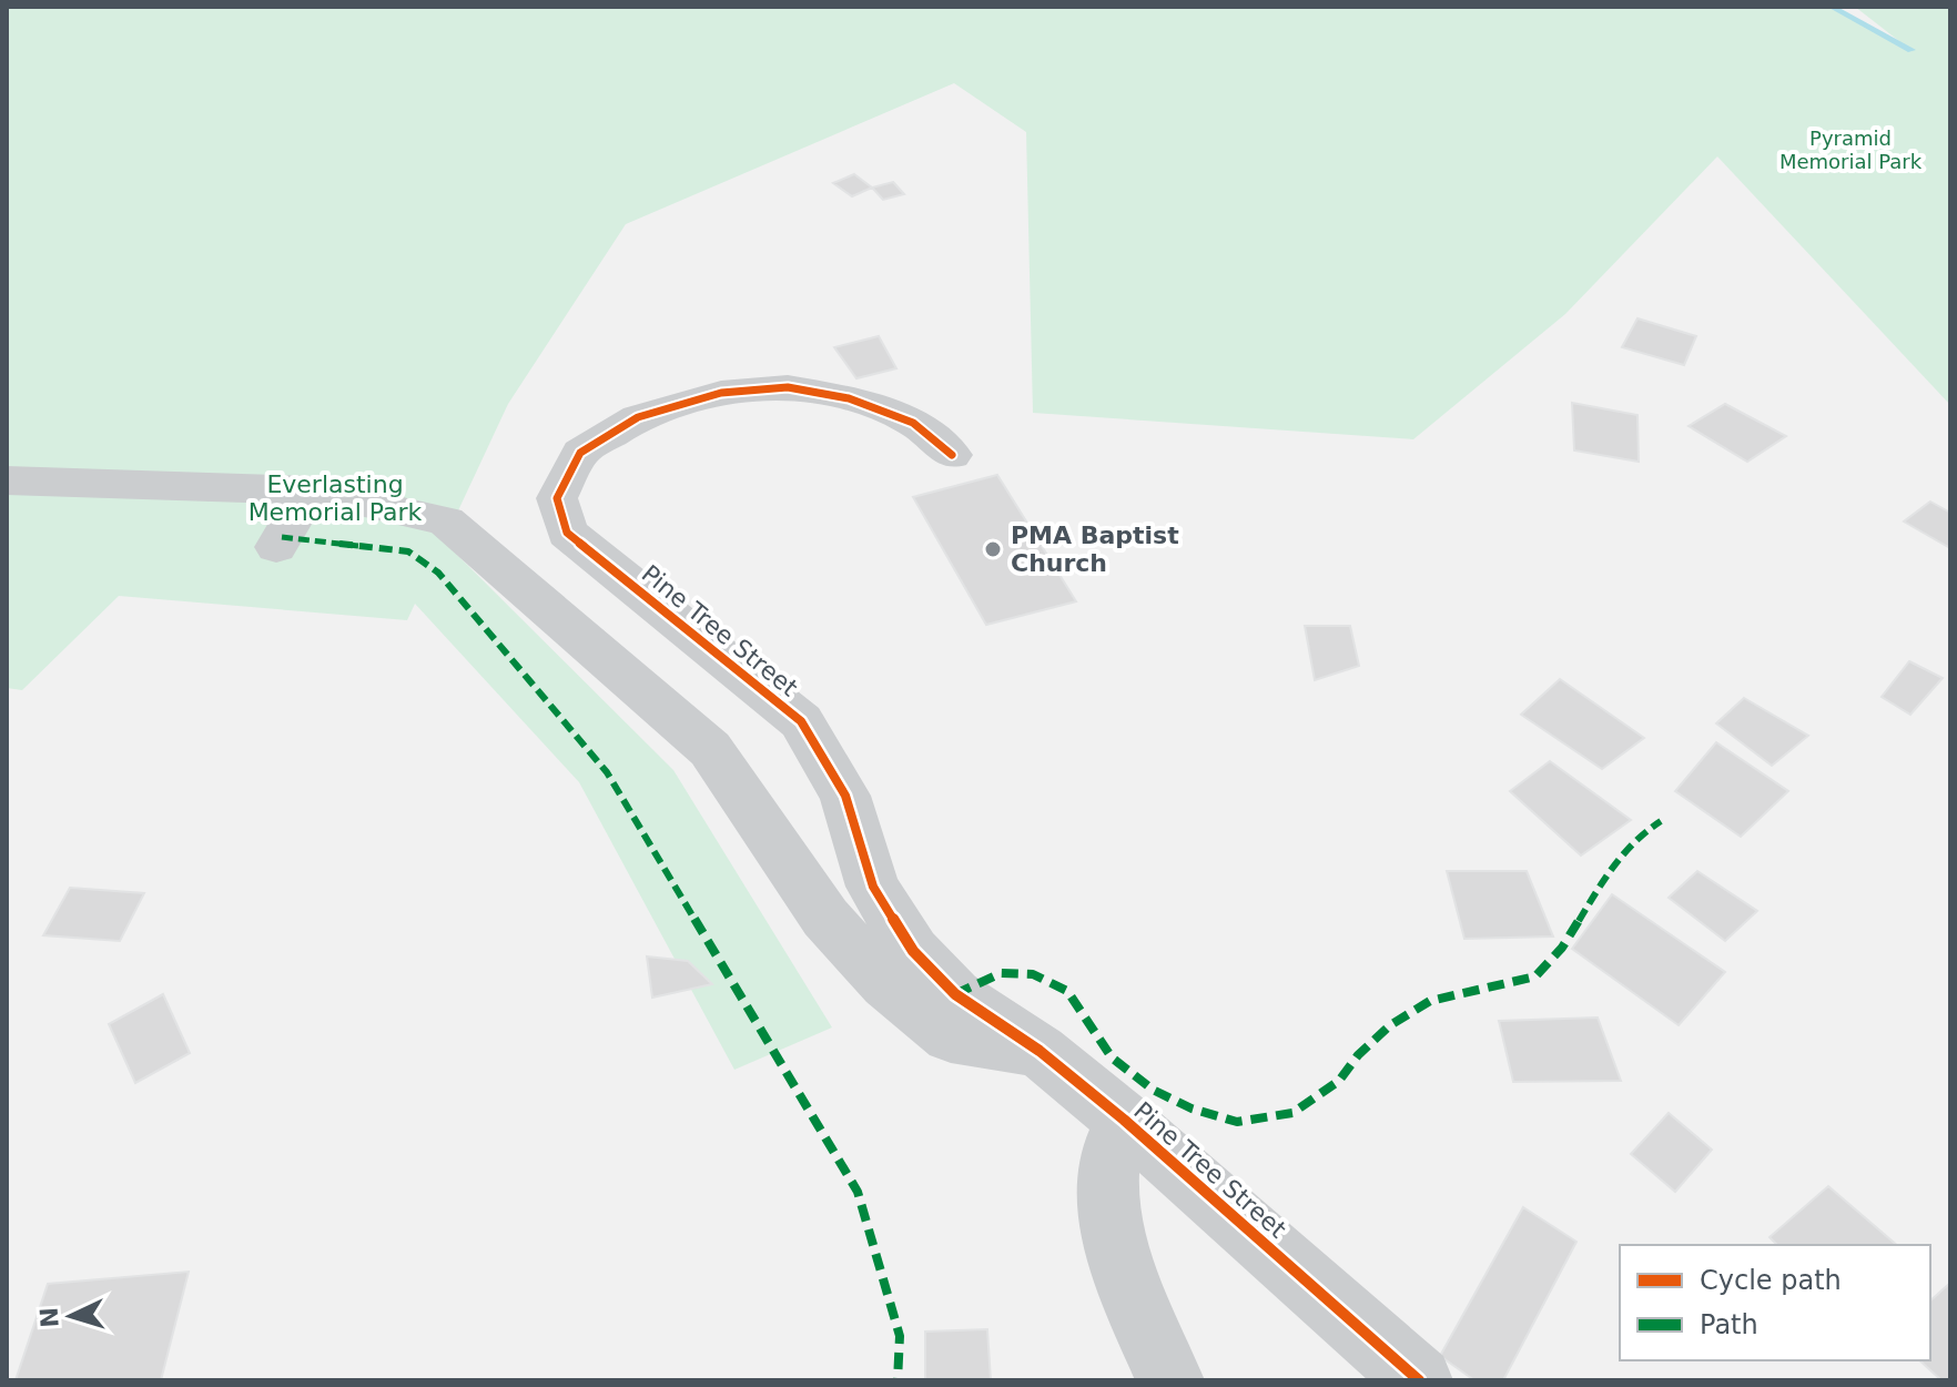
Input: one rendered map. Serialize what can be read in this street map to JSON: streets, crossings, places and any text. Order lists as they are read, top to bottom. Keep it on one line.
{"streets":{"street":["Pine Tree Street"]},"parks":["Pyramid Memorial Park","Everlasting Memorial Park"],"places":["PMA Baptist Church"],"legend":["Cycle path","Path"],"north":"left"}
